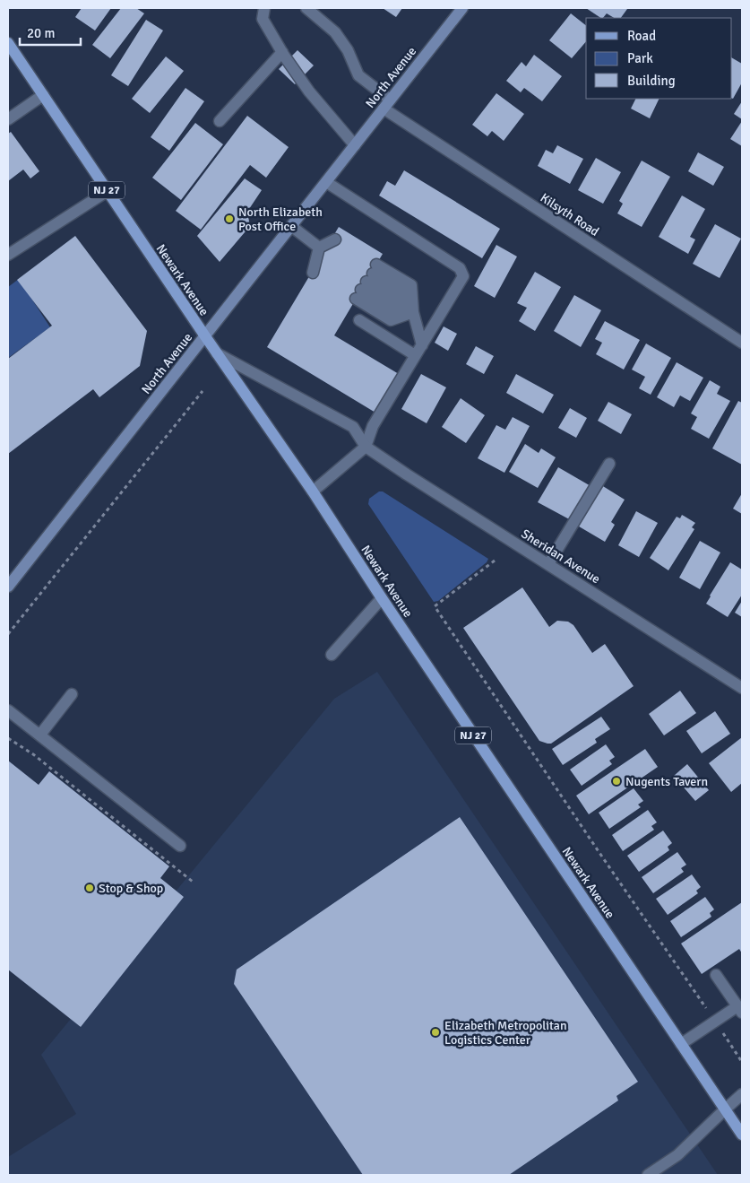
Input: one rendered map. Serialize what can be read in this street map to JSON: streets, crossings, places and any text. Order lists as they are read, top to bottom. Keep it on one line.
{"streets":{"main road":["North Avenue","NJ 27","Newark Avenue"],"street":["Kilsyth Road","Sheridan Avenue"]},"crossings":[["North Avenue","Kilsyth Road"],["North Avenue","Newark Avenue"],["Newark Avenue","Sheridan Avenue"]],"places":["North Elizabeth Post Office","Nugents Tavern","Stop & Shop","Elizabeth Metropolitan Logistics Center"],"legend":["Road","Park","Building"],"scale_bar":"20 m"}
